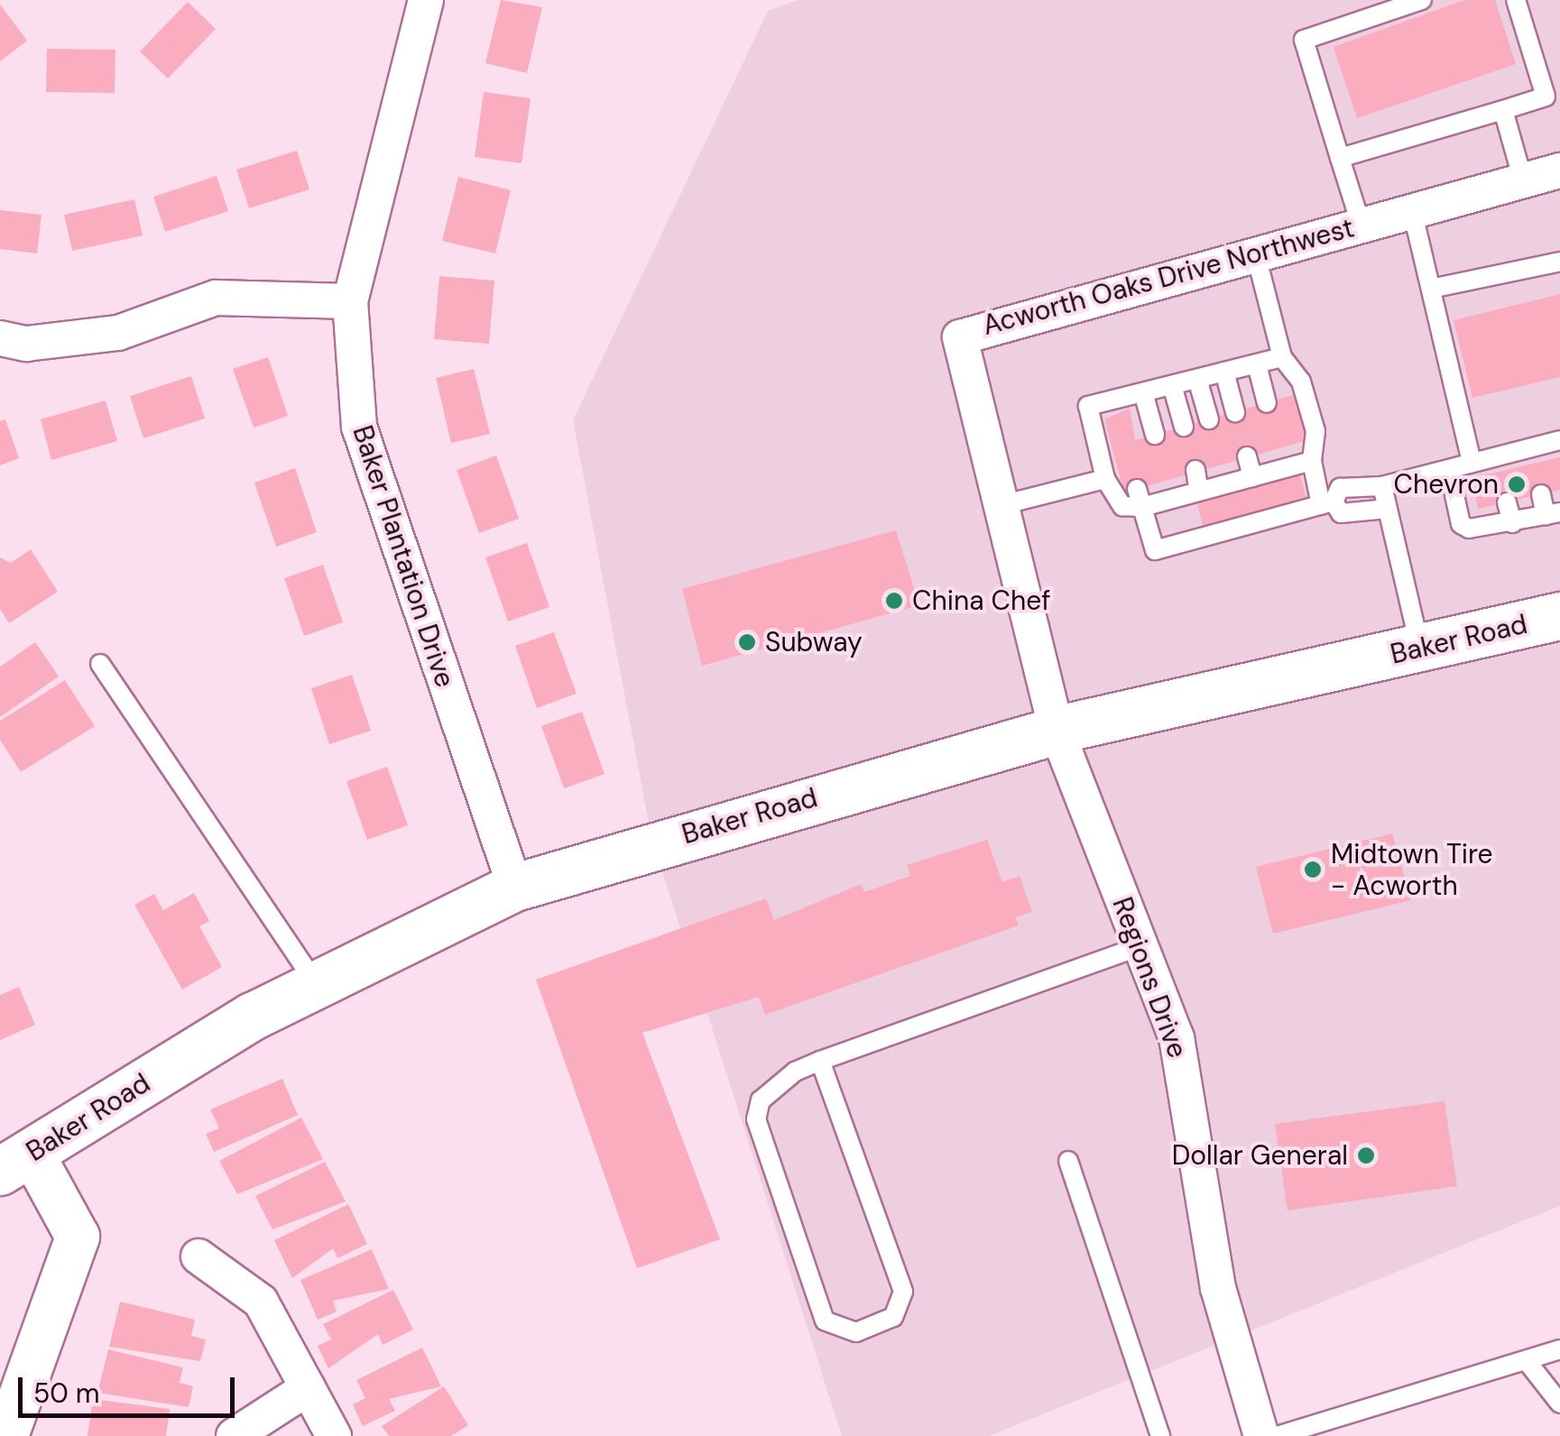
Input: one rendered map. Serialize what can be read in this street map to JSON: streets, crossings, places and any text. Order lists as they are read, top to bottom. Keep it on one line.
{"streets":{"main road":["Baker Road"],"street":["Acworth Oaks Drive Northwest","Baker Plantation Drive","Regions Drive"]},"crossings":[["Acworth Oaks Drive Northwest","Baker Road"],["Acworth Oaks Drive Northwest","Regions Drive"],["Baker Plantation Drive","Baker Road"],["Baker Road","Regions Drive"]],"places":["Chevron","China Chef","Subway","Midtown Tire - Acworth","Dollar General"],"scale_bar":"50 m"}
